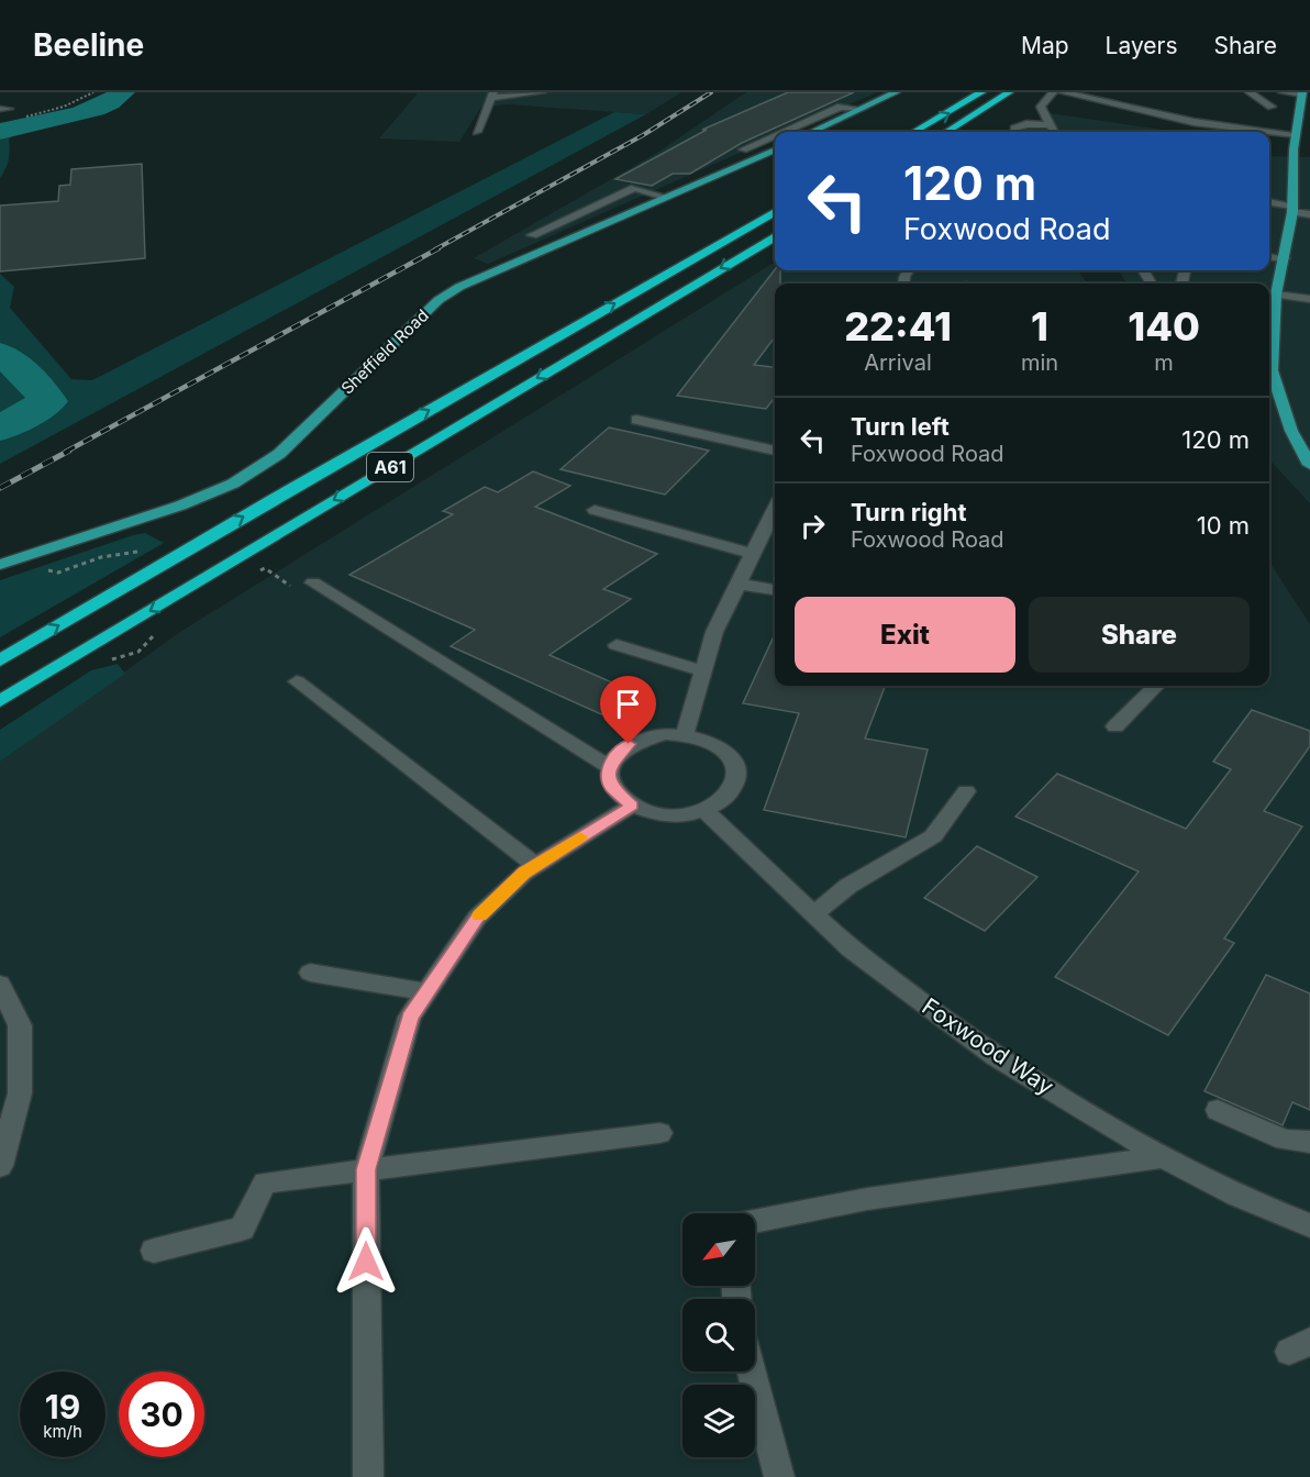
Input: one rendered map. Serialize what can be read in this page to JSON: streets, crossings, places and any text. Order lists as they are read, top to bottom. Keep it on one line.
{"streets":{"highway":["A61"],"main road":["Sheffield Road"],"street":["Foxwood Way"]},"north":"bottom left","page":{"header":"Beeline","nav":["Map","Layers","Share"],"turn":["120 m","Foxwood Road"],"eta":["22:41","Arrival","1","min","140","m"],"list":[{"name":"Turn left","note":"Foxwood Road","value":"120 m"},{"name":"Turn right","note":"Foxwood Road","value":"10 m"}],"buttons":["Exit","Share"],"speed":"19 km/h","limit":"30"}}
